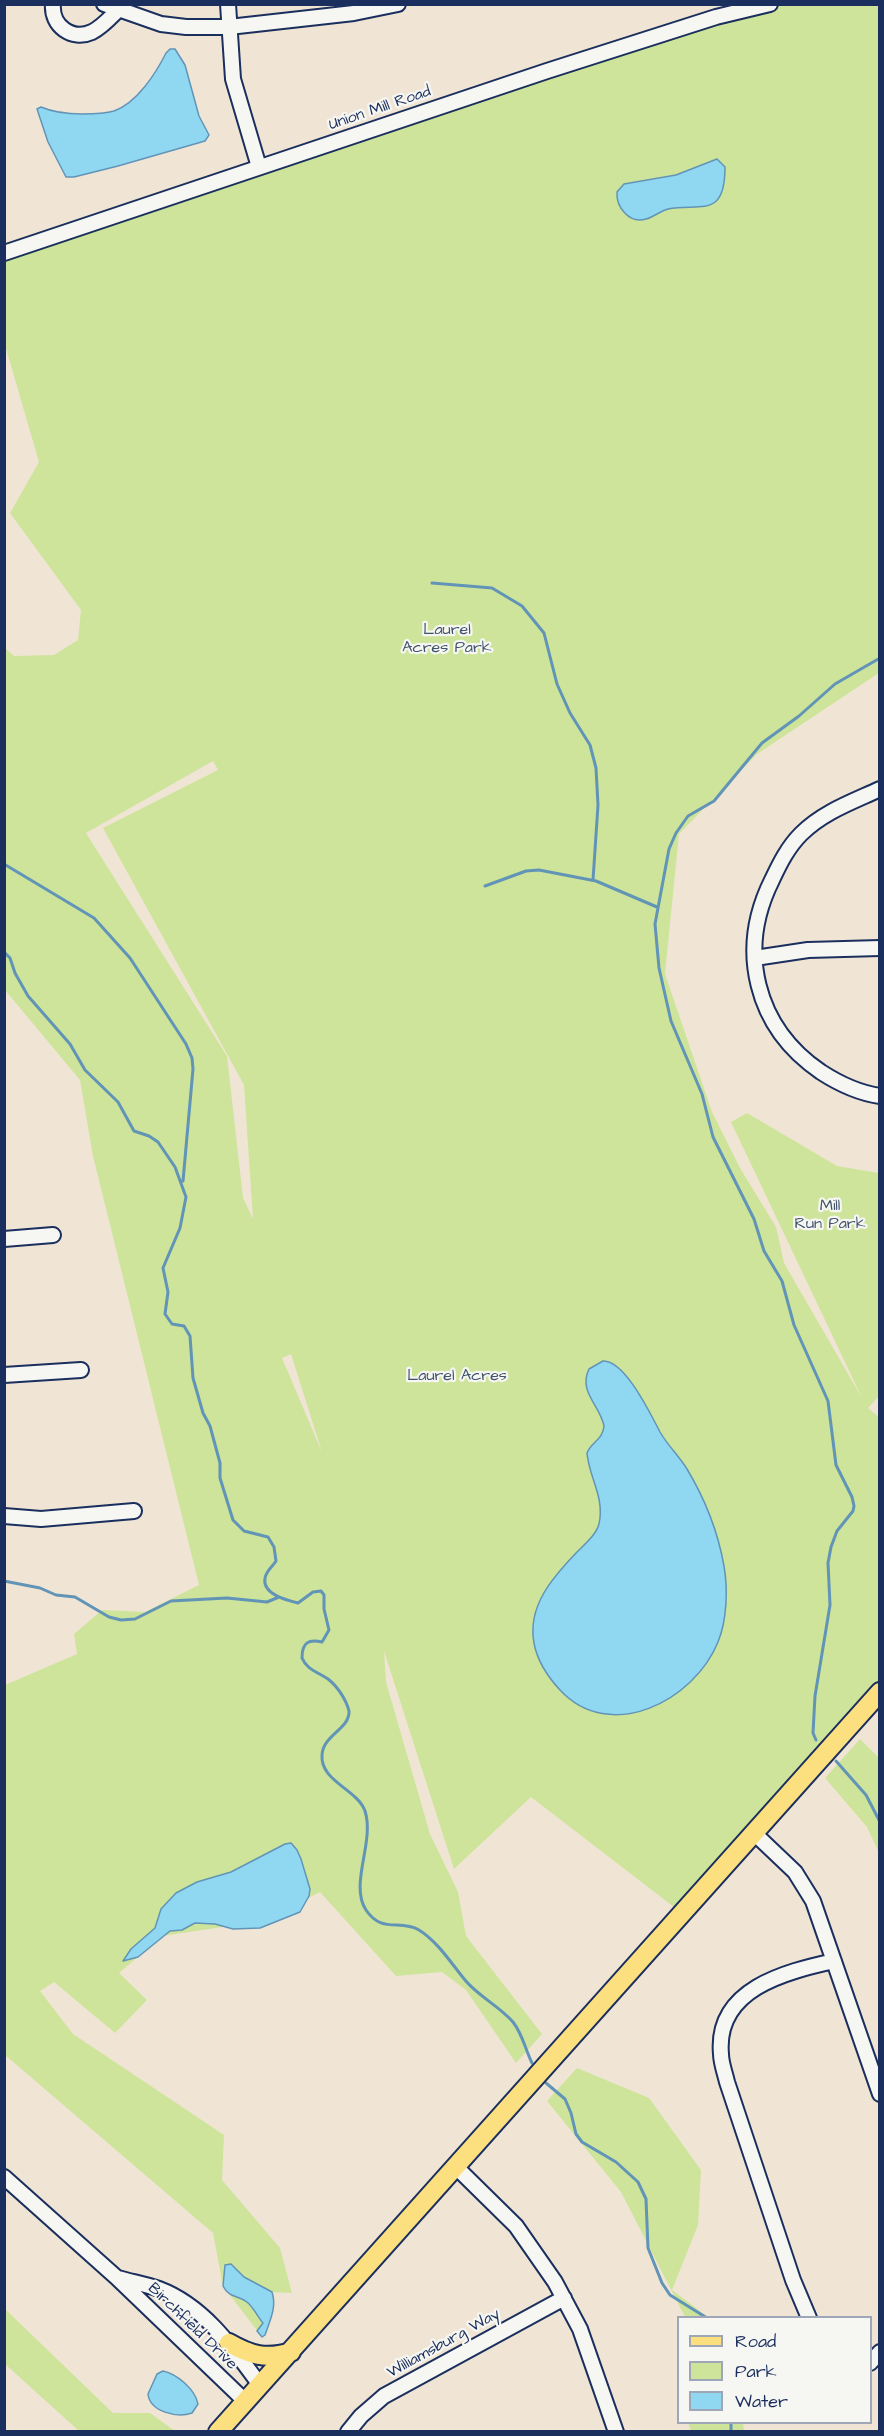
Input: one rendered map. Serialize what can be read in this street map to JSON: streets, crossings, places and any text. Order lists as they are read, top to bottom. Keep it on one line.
{"streets":{"street":["Union Mill Road","Birchfield Drive","Williamsburg Way"]},"parks":["Laurel Acres Park","Mill Run Park","Laurel Acres"],"legend":["Road","Park","Water"]}
